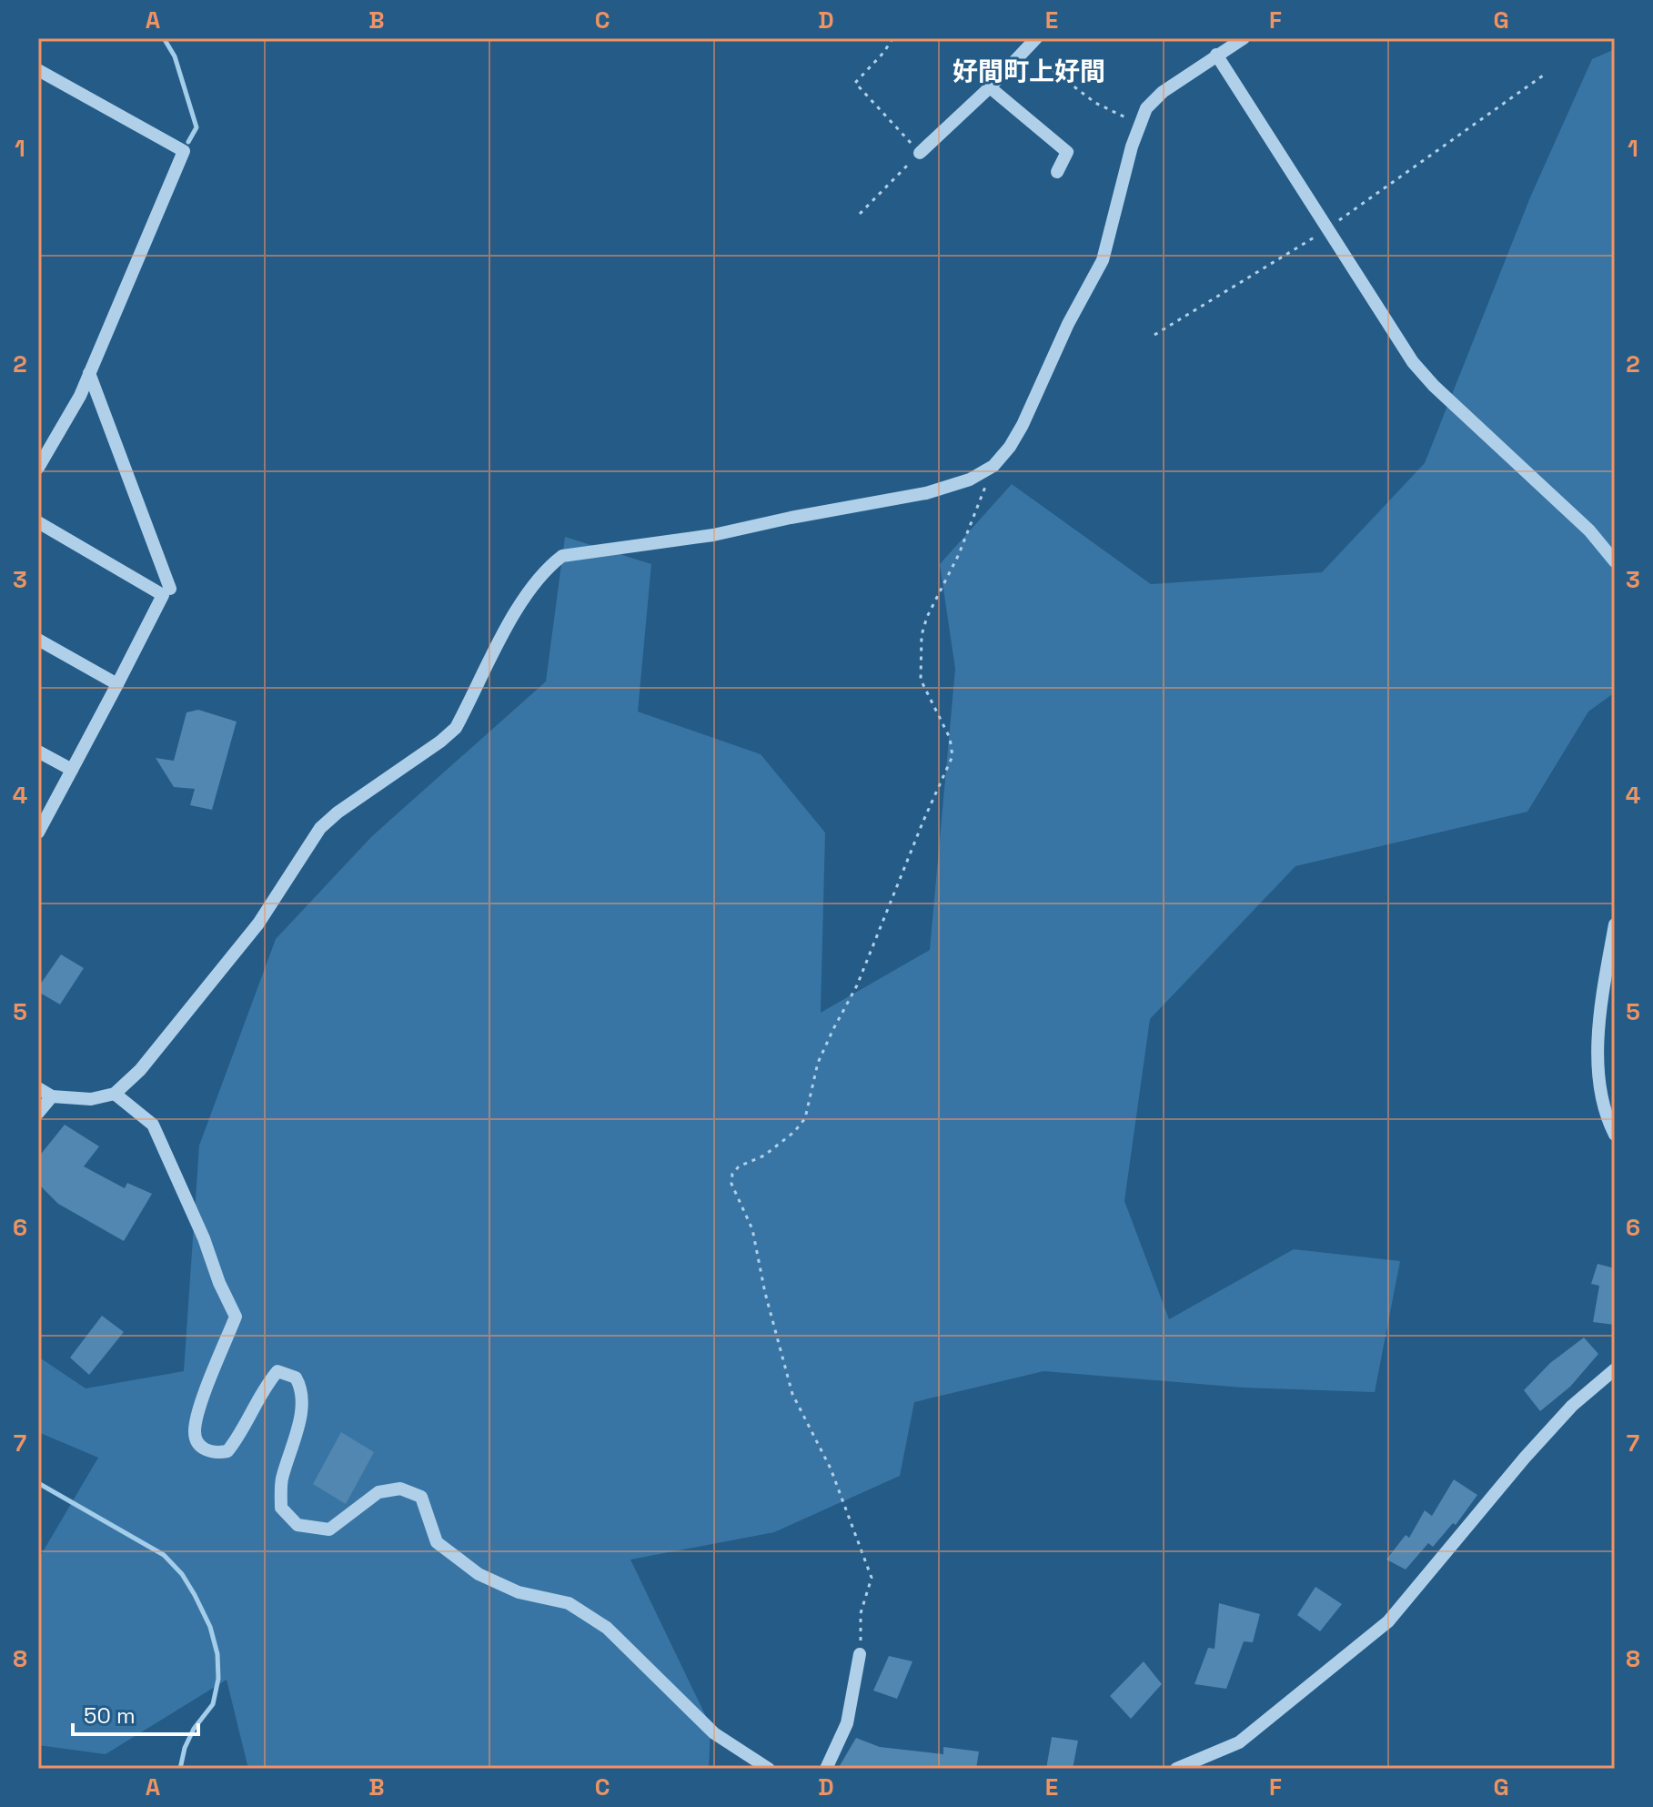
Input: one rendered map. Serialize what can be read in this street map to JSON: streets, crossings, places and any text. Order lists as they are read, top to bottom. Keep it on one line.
{"districts":["好間町上好間"],"scale_bar":"50 m","grid":{"columns":["A","B","C","D","E","F","G"],"rows":["1","2","3","4","5","6","7","8"]}}
